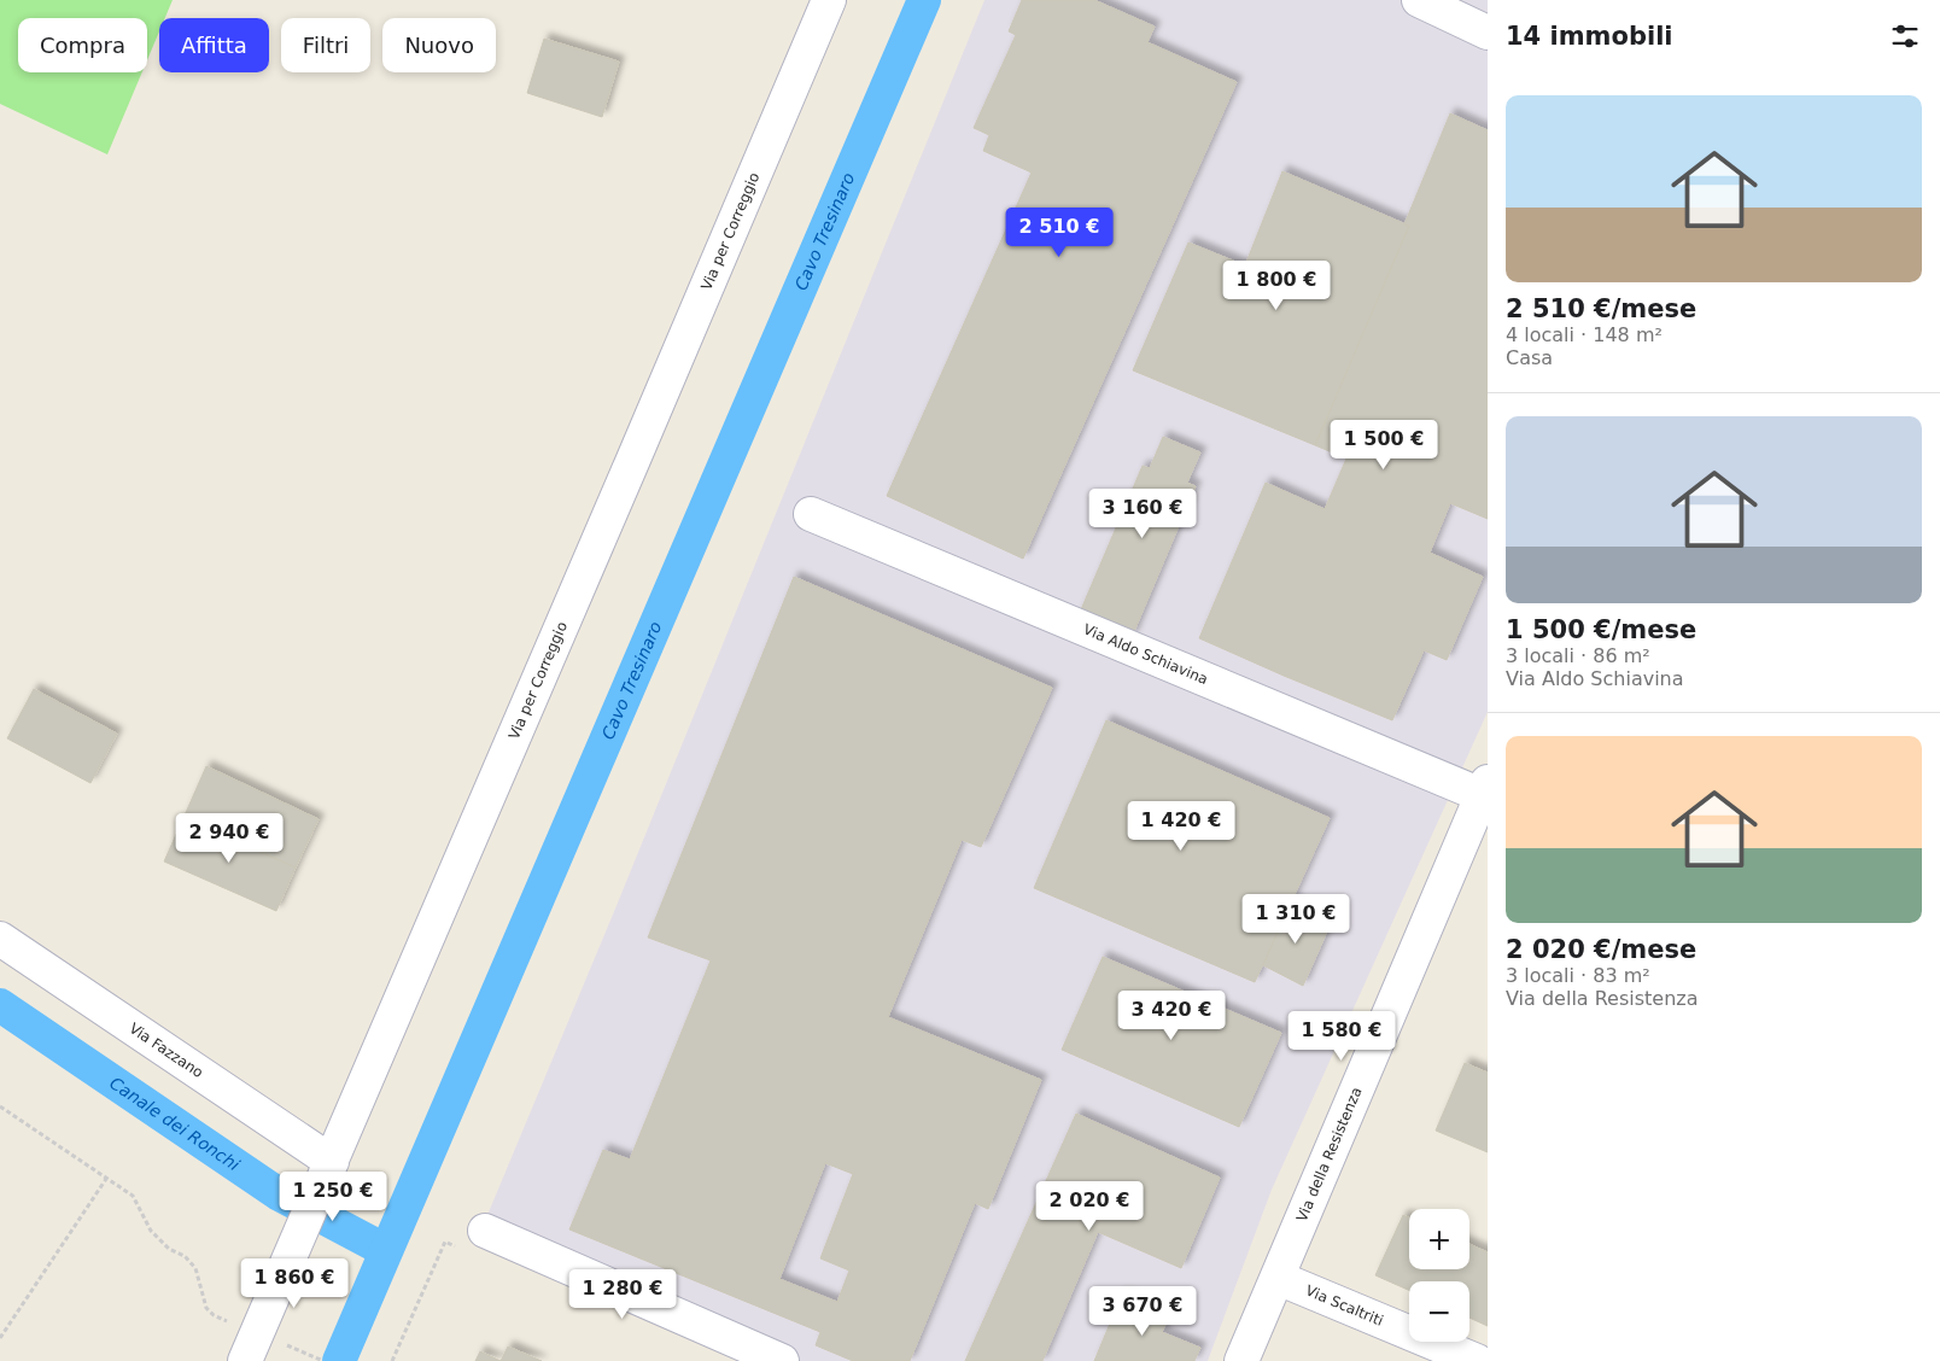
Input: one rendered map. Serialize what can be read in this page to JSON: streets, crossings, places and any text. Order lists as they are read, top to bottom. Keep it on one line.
{"streets":{"street":["Via per Correggio","Via Aldo Schiavina","Via Fazzano","Via della Resistenza","Via Scaltriti"]},"crossings":[["Via per Correggio","Via Fazzano"],["Via Aldo Schiavina","Via della Resistenza"],["Via della Resistenza","Via Scaltriti"]],"water":["Cavo Tresinaro","Canale dei Ronchi"],"page":{"heading":"14 immobili","chip":["Compra","Affitta","Filtri","Nuovo"],"list":[{"name":"2 510 €/mese","note":"4 locali · 148 m² · Casa"},{"name":"1 500 €/mese","note":"3 locali · 86 m² · Via Aldo Schiavina"},{"name":"2 020 €/mese","note":"3 locali · 83 m² · Via della Resistenza"}],"price":["2 510 €","1 800 €","1 500 €","3 160 €","1 420 €","2 940 €","1 310 €","3 420 €","1 580 €","1 250 €","2 020 €","1 860 €","1 280 €","3 670 €"],"map_buttons":["+","−"]}}
